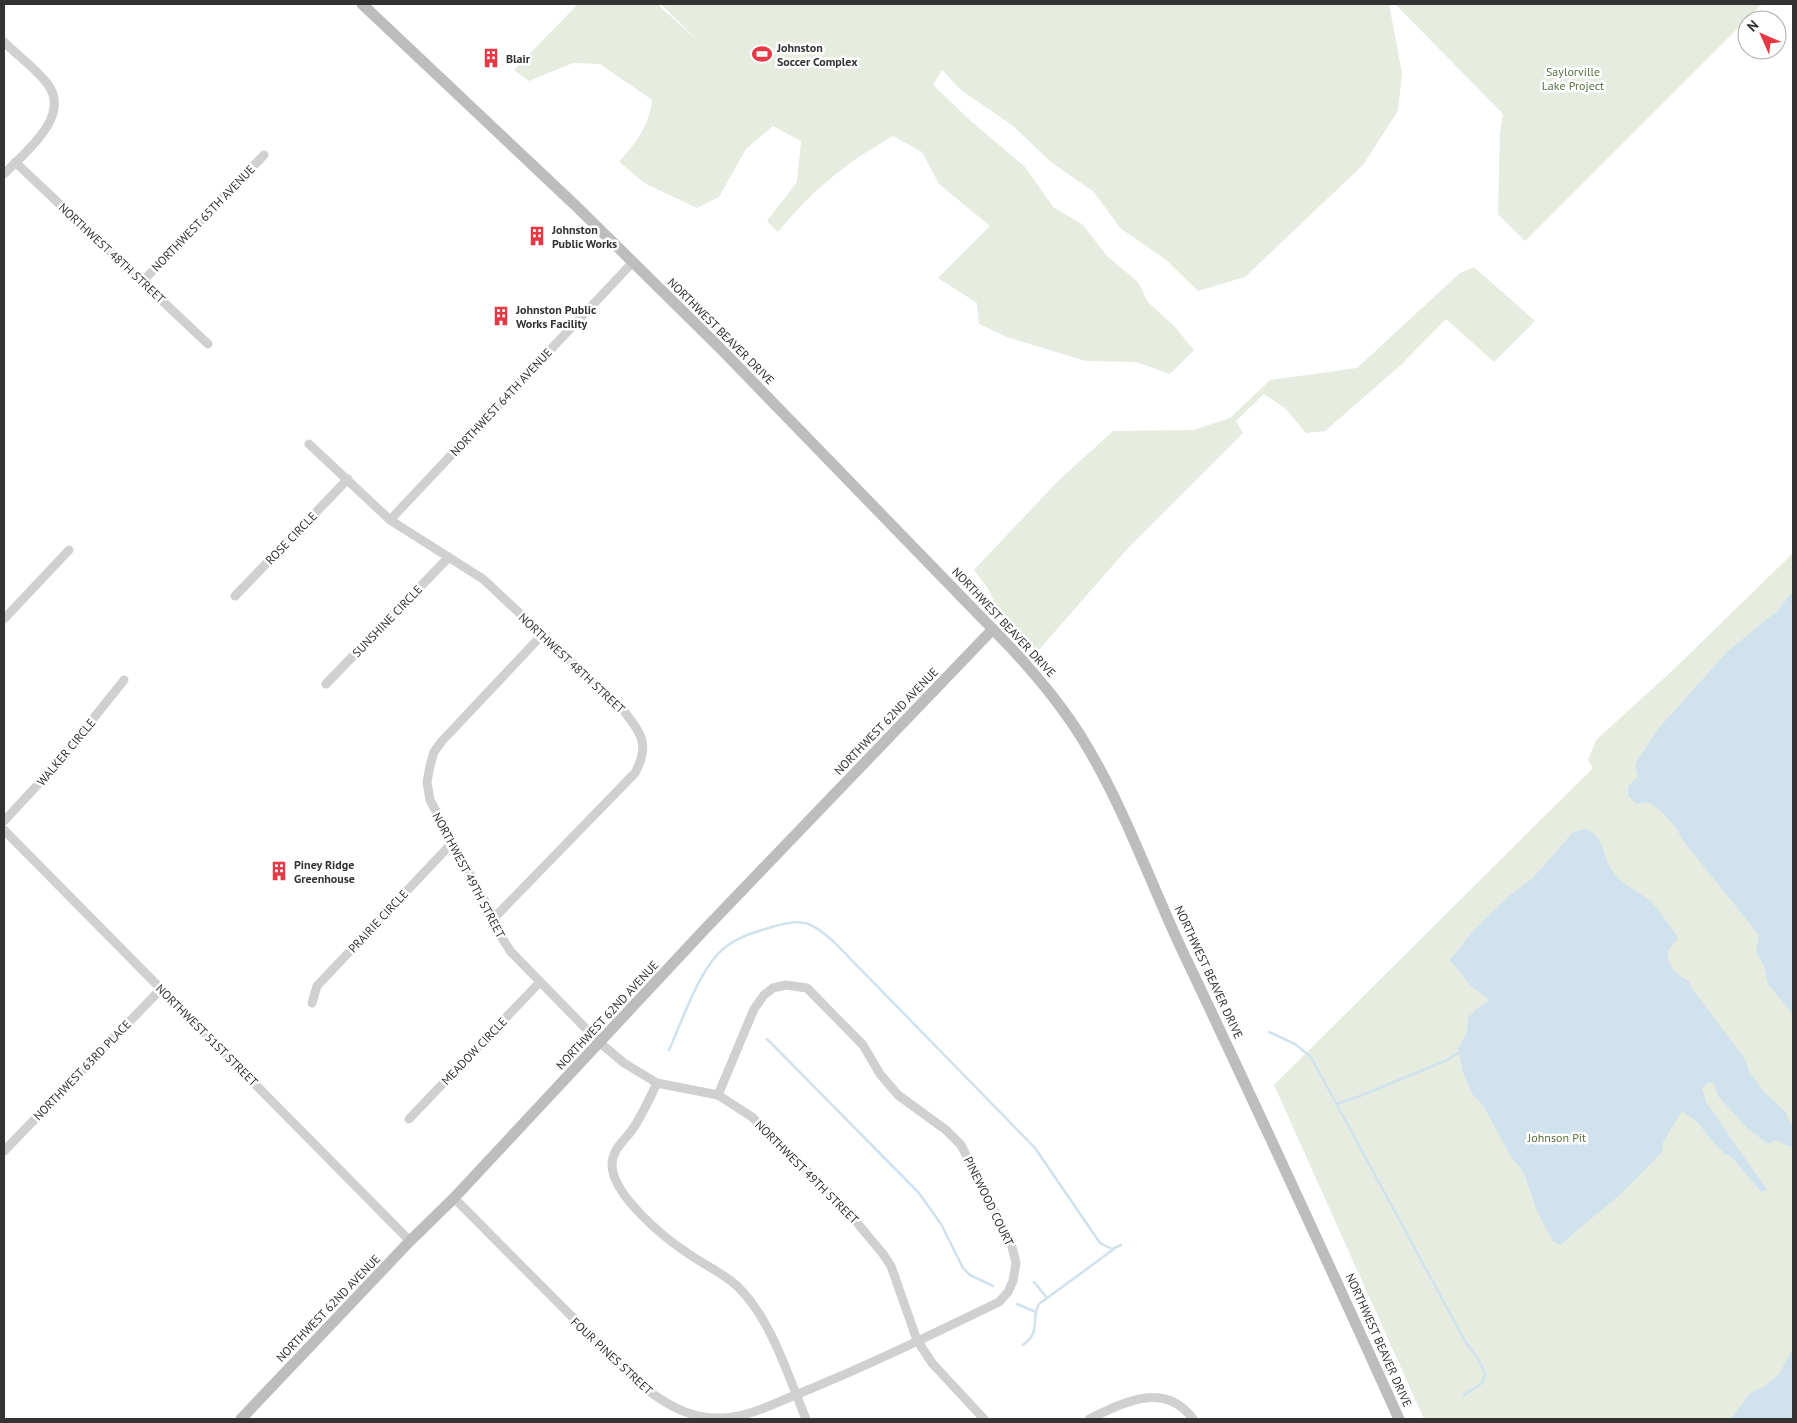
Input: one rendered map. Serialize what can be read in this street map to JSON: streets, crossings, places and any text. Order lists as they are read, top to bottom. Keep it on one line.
{"streets":{"main road":["NORTHWEST BEAVER DRIVE","NORTHWEST 62ND AVENUE"],"street":["NORTHWEST 65TH AVENUE","NORTHWEST 48TH STREET","NORTHWEST 64TH AVENUE","ROSE CIRCLE","SUNSHINE CIRCLE","WALKER CIRCLE","NORTHWEST 49TH STREET","PRAIRIE CIRCLE","NORTHWEST 51ST STREET","MEADOW CIRCLE","NORTHWEST 63RD PLACE","PINEWOOD COURT","FOUR PINES STREET"]},"crossings":[["NORTHWEST 65TH AVENUE","NORTHWEST 48TH STREET"],["NORTHWEST 48TH STREET","NORTHWEST 64TH AVENUE"],["NORTHWEST 48TH STREET","ROSE CIRCLE"],["NORTHWEST 48TH STREET","SUNSHINE CIRCLE"],["NORTHWEST 48TH STREET","NORTHWEST 49TH STREET"],["NORTHWEST BEAVER DRIVE","NORTHWEST 64TH AVENUE"],["NORTHWEST BEAVER DRIVE","NORTHWEST 62ND AVENUE"],["NORTHWEST 62ND AVENUE","NORTHWEST 49TH STREET"],["NORTHWEST 62ND AVENUE","NORTHWEST 51ST STREET"],["NORTHWEST 62ND AVENUE","FOUR PINES STREET"],["NORTHWEST 49TH STREET","PRAIRIE CIRCLE"],["NORTHWEST 49TH STREET","MEADOW CIRCLE"],["NORTHWEST 49TH STREET","PINEWOOD COURT"],["NORTHWEST 49TH STREET","FOUR PINES STREET"],["NORTHWEST 51ST STREET","NORTHWEST 63RD PLACE"],["PINEWOOD COURT","FOUR PINES STREET"]],"parks":["Saylorville Lake Project","Johnson Pit"],"places":{"sports":["Johnston Soccer Complex"],"building":["Blair","Johnston Public Works","Johnston Public Works Facility","Piney Ridge Greenhouse"]},"north":"top left"}
